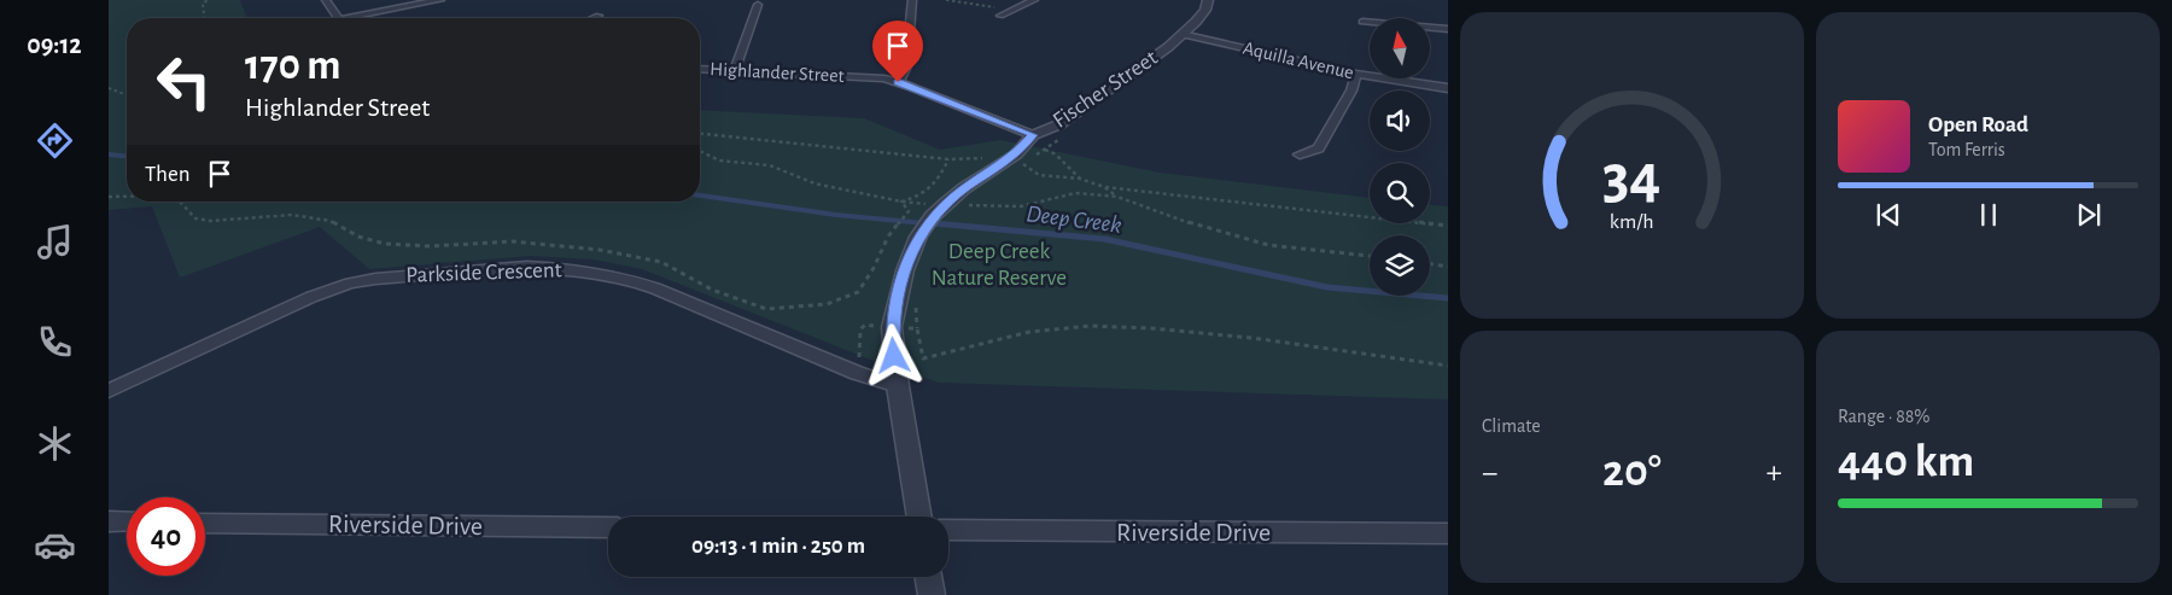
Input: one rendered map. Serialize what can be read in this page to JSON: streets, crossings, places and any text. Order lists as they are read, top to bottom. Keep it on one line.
{"streets":{"street":["Aquilla Avenue","Highlander Street","Fischer Street","Parkside Crescent","Riverside Drive"]},"crossings":[["Aquilla Avenue","Fischer Street"],["Highlander Street","Fischer Street"],["Fischer Street","Parkside Crescent"]],"water":["Deep Creek"],"parks":["Deep Creek Nature Reserve"],"north":"top","page":{"tabs":"09:12","turn":["170 m","Highlander Street"],"song":["Open Road","Tom Ferris"],"then":"Then","tile":["Climate",["Range · 88%","440 km"]],"heat":["−","20°","+"],"limit":"40","trip":"09:13 · 1 min · 250 m","gauge":["34","km/h"]}}
